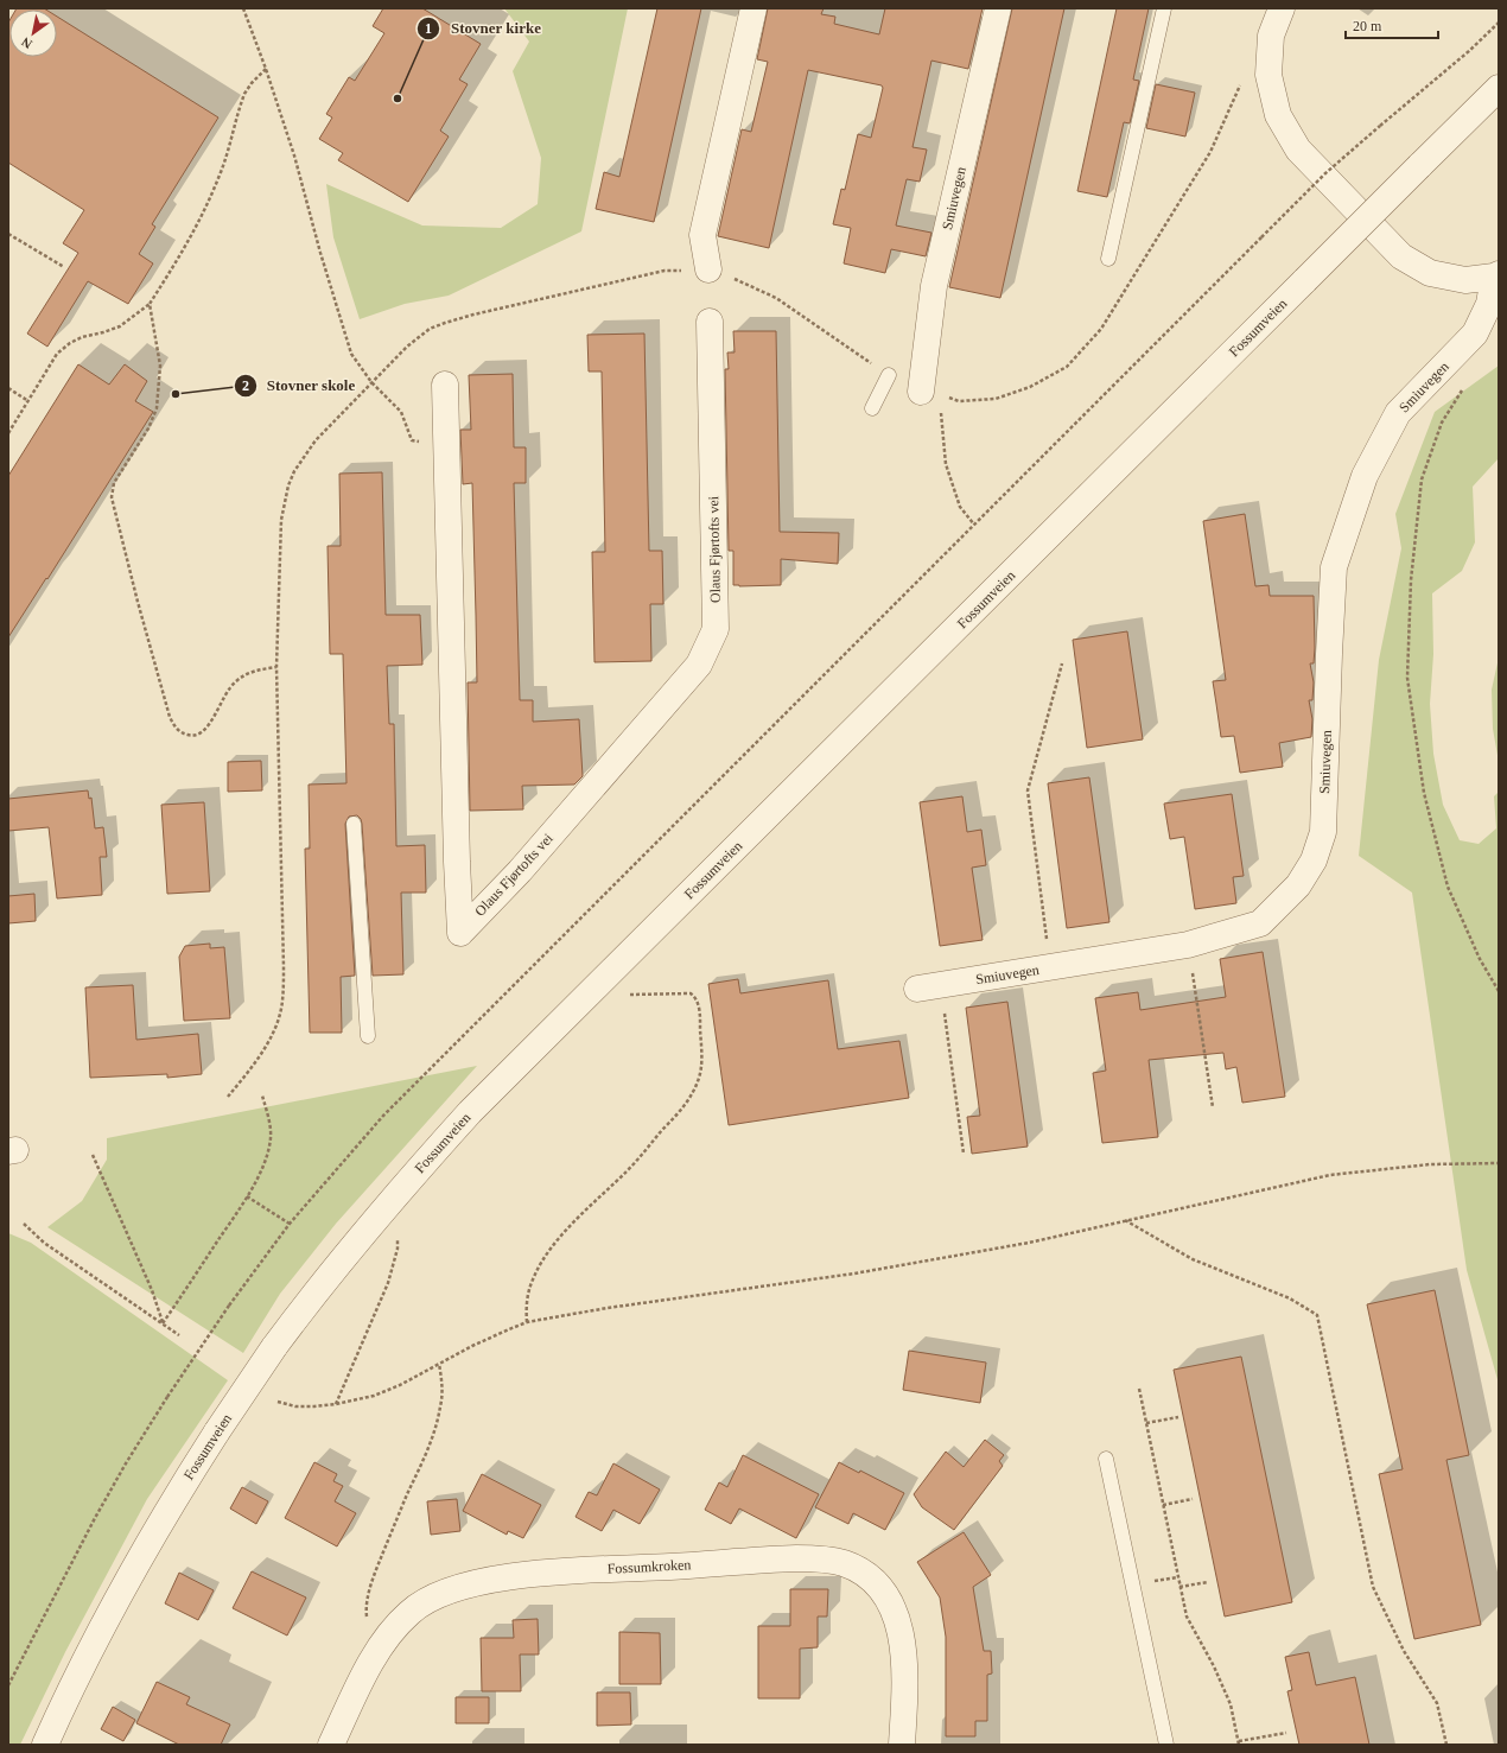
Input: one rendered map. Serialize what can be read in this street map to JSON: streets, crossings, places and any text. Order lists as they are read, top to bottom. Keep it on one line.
{"streets":{"street":["Smiuvegen","Fossumveien","Olaus Fjørtofts vei","Fossumkroken"]},"places":["Stovner kirke","Stovner skole"],"scale_bar":"20 m","north":"bottom left"}
